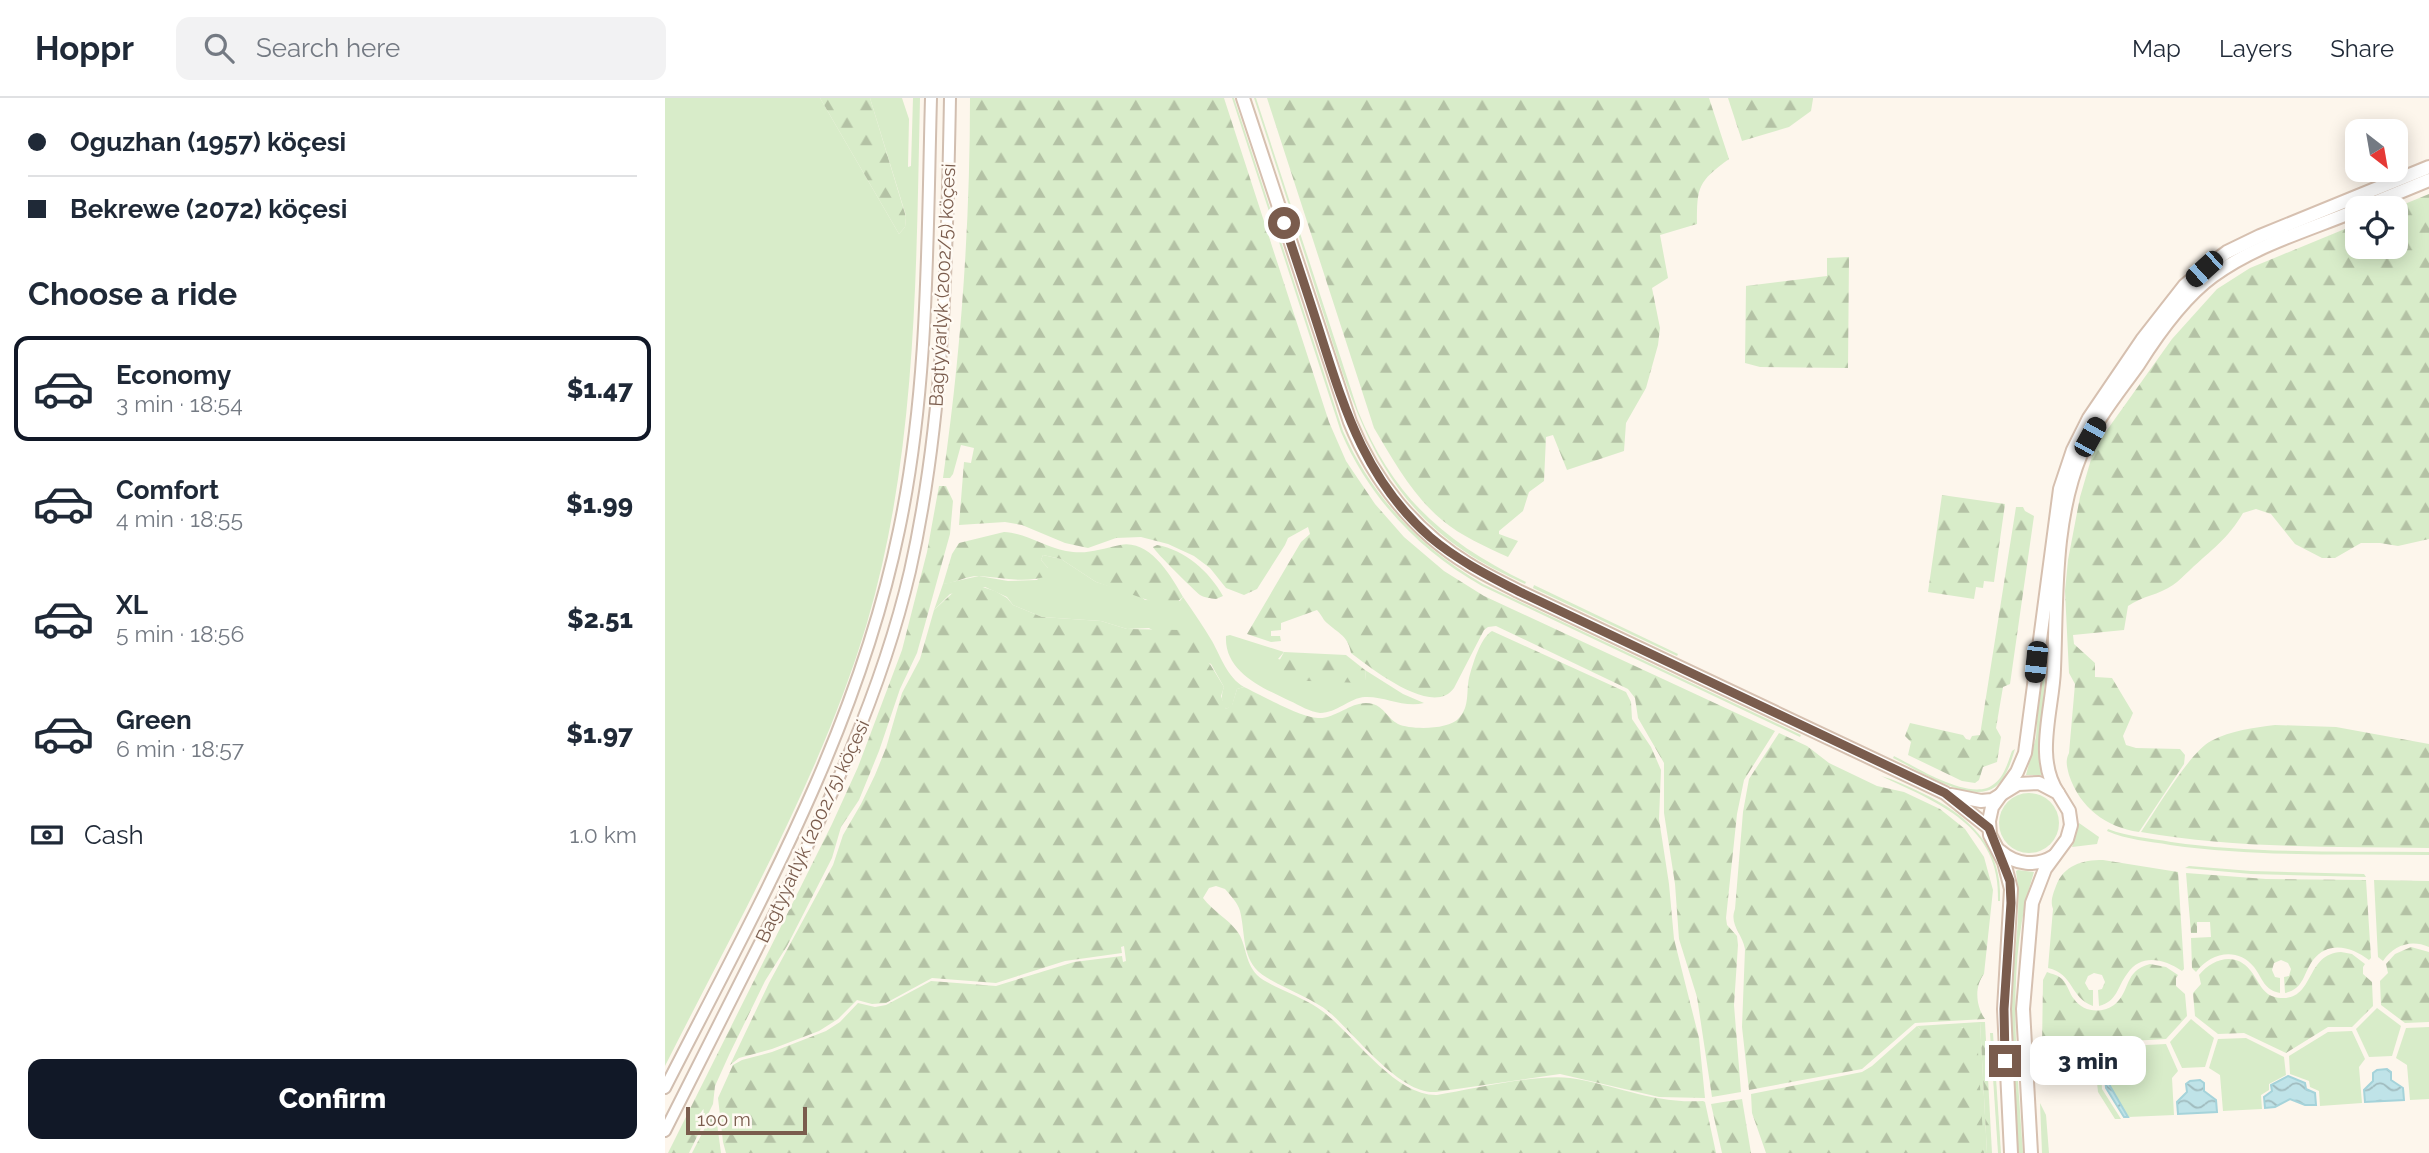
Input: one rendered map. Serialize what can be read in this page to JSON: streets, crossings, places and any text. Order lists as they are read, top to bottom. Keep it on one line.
{"streets":{"street":["Bagtyýarlyk (2002/5) köçesi"]},"scale_bar":"100 m","north":"bottom right","page":{"header":"Hoppr","search":"Search here","nav":["Map","Layers","Share"],"banner":["Oguzhan (1957) köçesi","Bekrewe (2072) köçesi"],"heading":"Choose a ride","list":[{"name":"Economy","note":"3 min · 18:54","value":"$1.47"},{"name":"Comfort","note":"4 min · 18:55","value":"$1.99"},{"name":"XL","note":"5 min · 18:56","value":"$2.51"},{"name":"Green","note":"6 min · 18:57","value":"$1.97"}],"pay":["Cash","1.0 km"],"bubble":"3 min","buttons":"Confirm","scale":"100 m"}}
